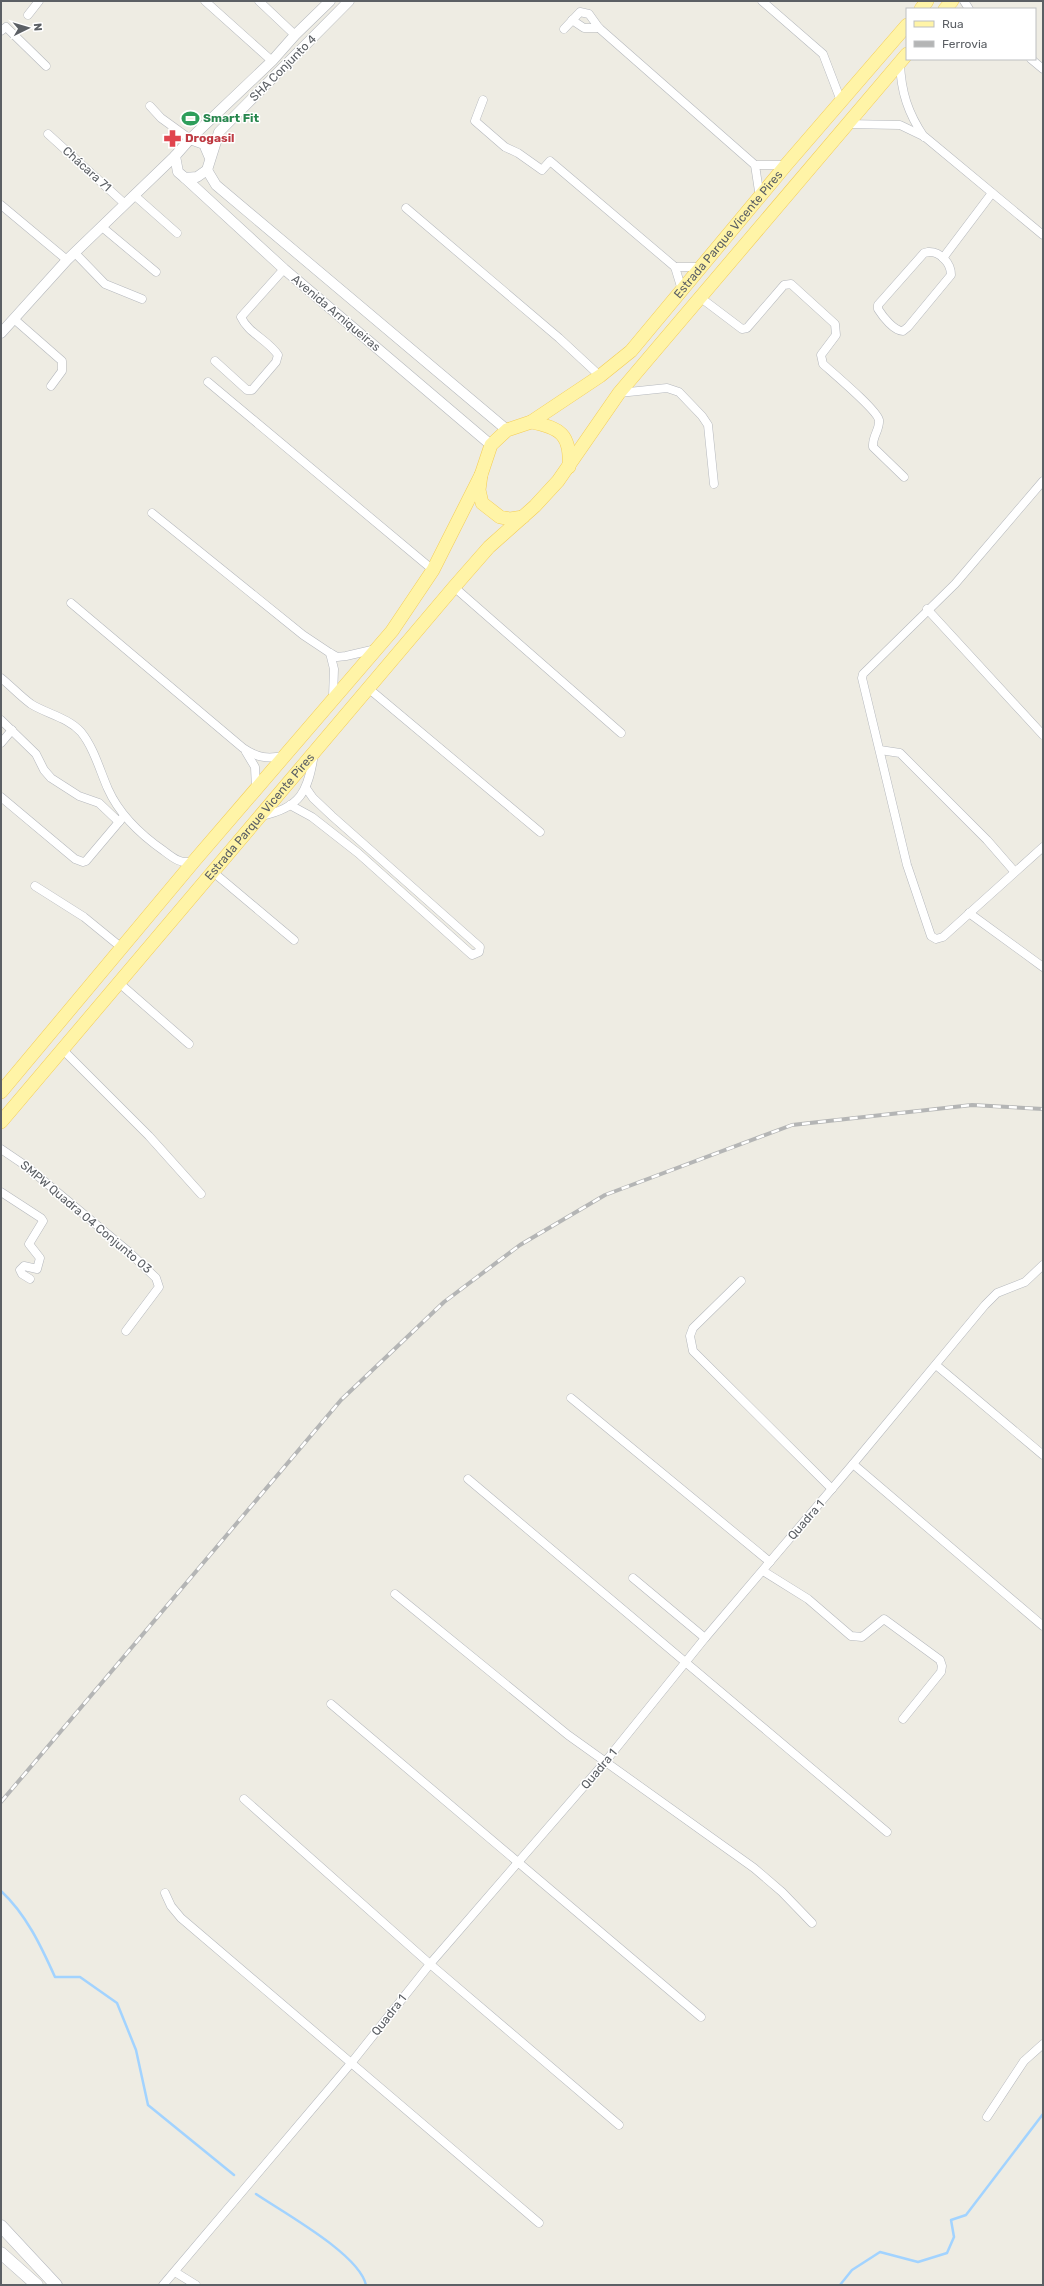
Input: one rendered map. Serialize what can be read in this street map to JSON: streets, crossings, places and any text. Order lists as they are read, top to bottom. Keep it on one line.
{"streets":{"main road":["Estrada Parque Vicente Pires"],"street":["SHA Conjunto 4","Chácara 71","Avenida Arniqueiras","SMPW Quadra 04 Conjunto 03","Quadra 1"]},"crossings":[["SHA Conjunto 4","Avenida Arniqueiras"],["Estrada Parque Vicente Pires","Avenida Arniqueiras"]],"places":{"sports":["Smart Fit"],"pharmacy":["Drogasil"]},"legend":["Rua","Ferrovia"],"north":"right"}
